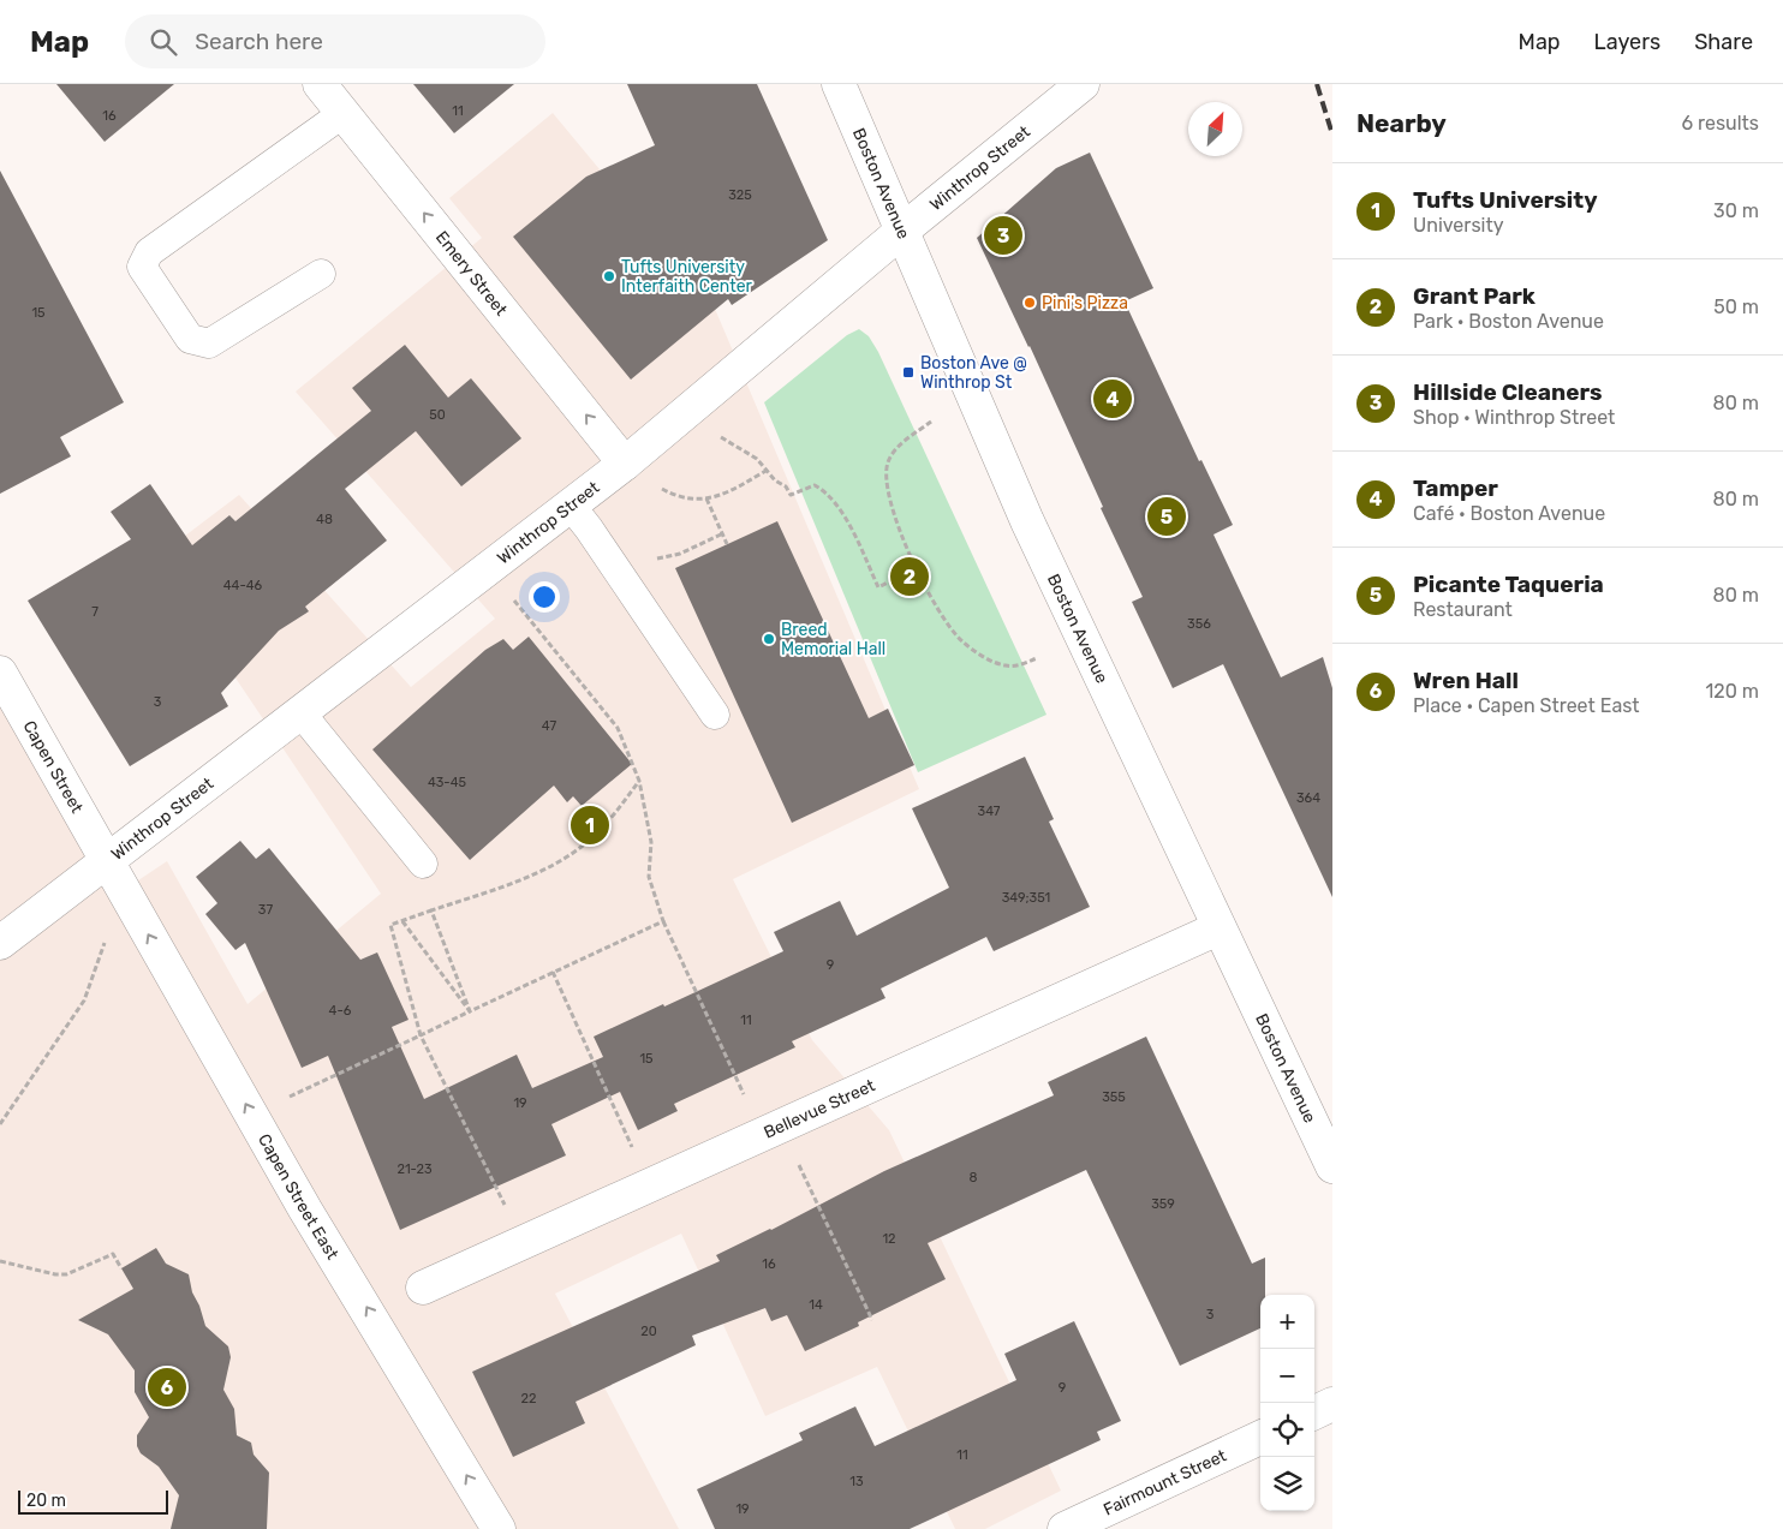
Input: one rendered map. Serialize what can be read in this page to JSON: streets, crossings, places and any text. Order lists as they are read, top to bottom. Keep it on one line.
{"streets":{"street":["Winthrop Street","Boston Avenue","Emery Street","Capen Street","Bellevue Street","Capen Street East","Fairmount Street"]},"crossings":[["Winthrop Street","Boston Avenue"],["Winthrop Street","Emery Street"],["Winthrop Street","Capen Street"],["Winthrop Street","Capen Street East"],["Boston Avenue","Bellevue Street"],["Capen Street","Capen Street East"]],"one_way":["Emery Street","Capen Street East"],"places":{"other":["Tufts University Interfaith Center","Pini's Pizza","Breed Memorial Hall"],"transit":["Boston Ave @ Winthrop St"]},"house_numbers":["11","16","325","15","50","48","44-46","7","356","3","47","43-45","364","347","349;351","37","9","4-6","11","15","355","19","21-23","8","359","12","16","14","3","20","9","22","11","13","19"],"scale_bar":"20 m","north":"top right","page":{"header":"Map","search":"Search here","nav":["Map","Layers","Share"],"heading":["Nearby","6 results"],"list":[{"mark":"1","name":"Tufts University","note":"University","value":"30 m"},{"mark":"2","name":"Grant Park","note":"Park · Boston Avenue","value":"50 m"},{"mark":"3","name":"Hillside Cleaners","note":"Shop · Winthrop Street","value":"80 m"},{"mark":"4","name":"Tamper","note":"Café · Boston Avenue","value":"80 m"},{"mark":"5","name":"Picante Taqueria","note":"Restaurant","value":"80 m"},{"mark":"6","name":"Wren Hall","note":"Place · Capen Street East","value":"120 m"}],"pins":["3","4","5","2","1","6"],"map_buttons":["+","−"],"scale":"20 m"}}
